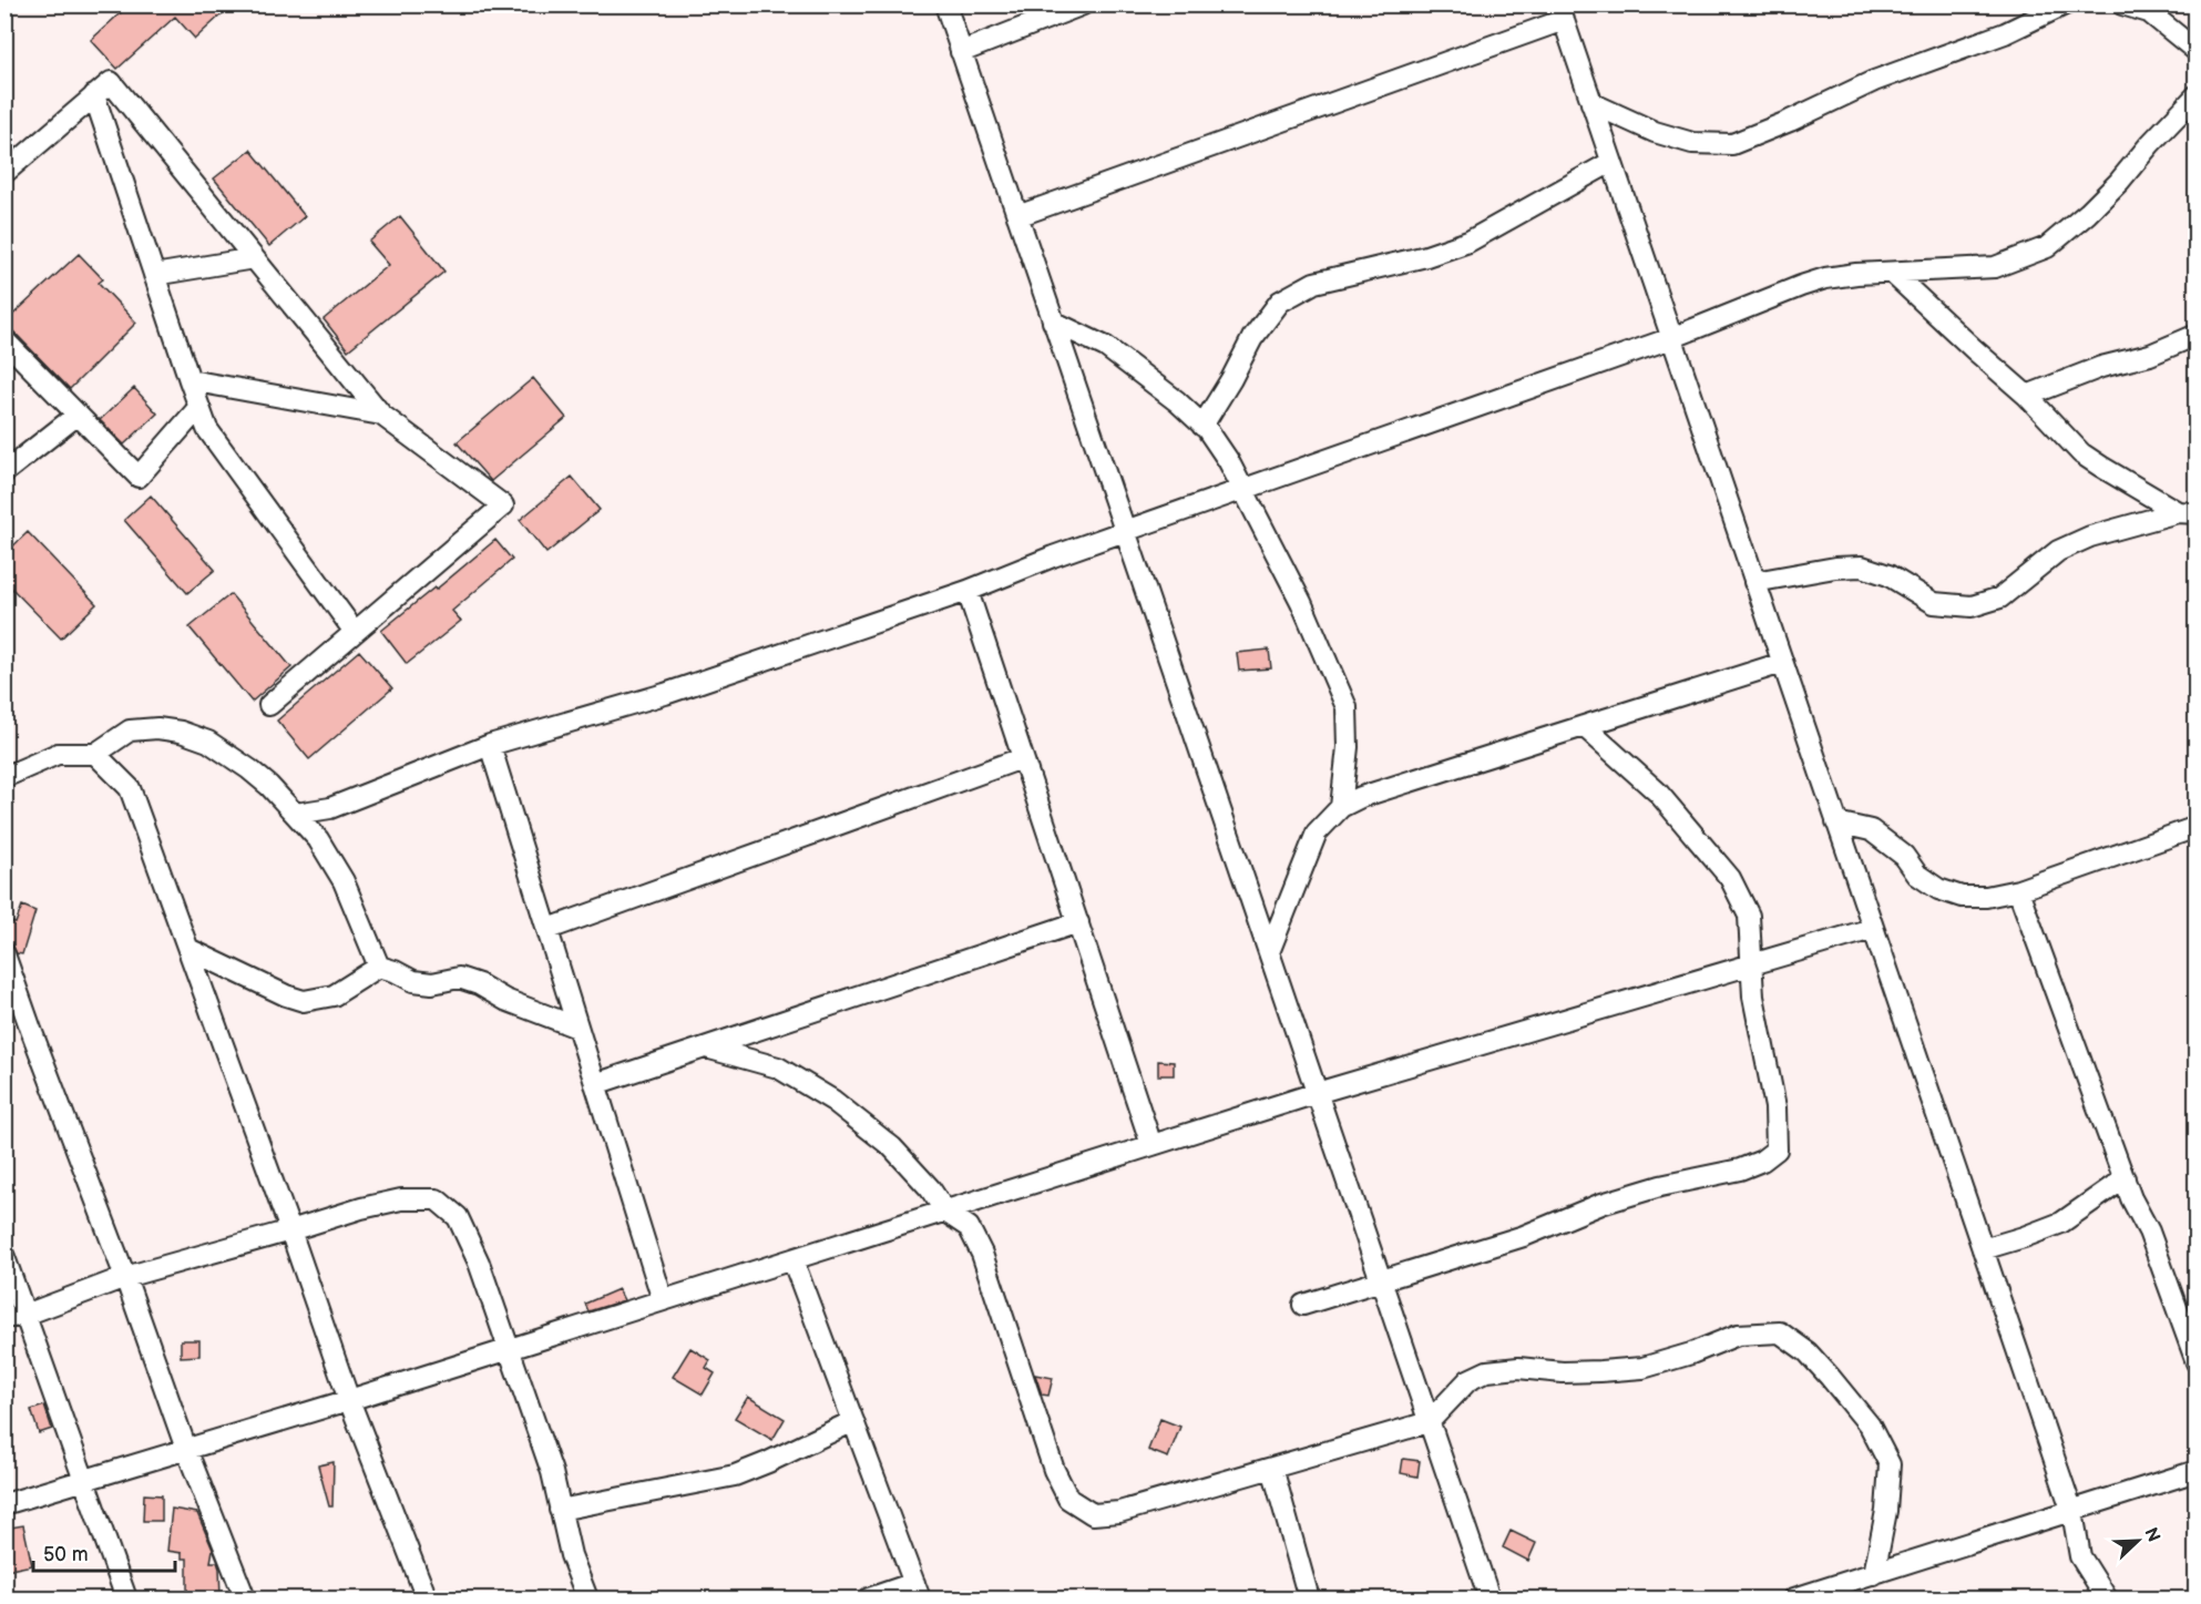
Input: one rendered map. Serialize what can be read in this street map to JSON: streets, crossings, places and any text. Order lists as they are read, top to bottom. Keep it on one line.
{"scale_bar":"50 m","north":"top right"}
